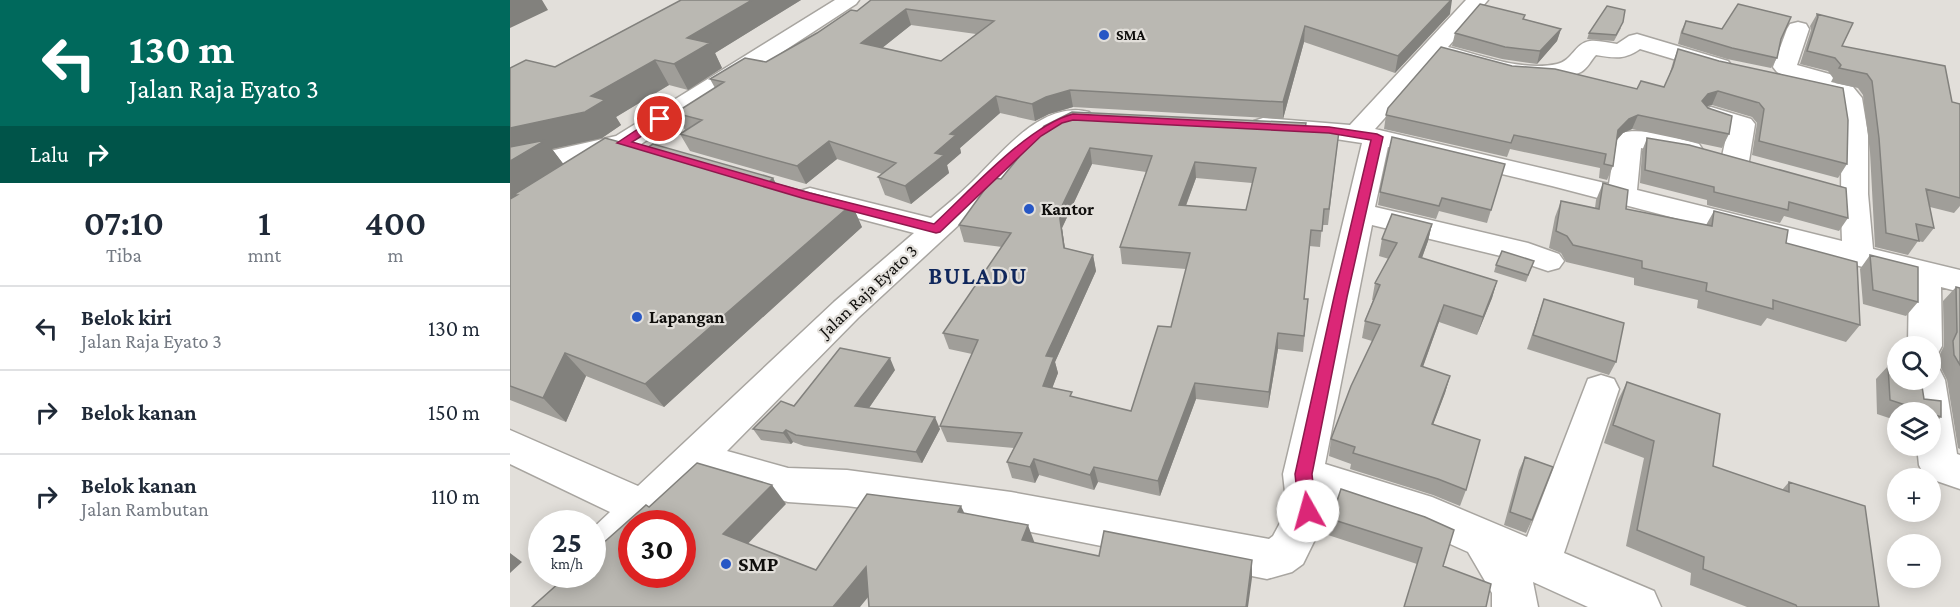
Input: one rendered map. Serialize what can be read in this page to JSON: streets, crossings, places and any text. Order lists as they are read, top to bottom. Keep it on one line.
{"streets":{"street":["Jalan Raja Eyato 3"]},"districts":["BULADU"],"places":["SMA","Kantor","Lapangan","SMP"],"page":{"turn":["130 m","Jalan Raja Eyato 3"],"then":"Lalu","eta":["07:10","Tiba","1","mnt","400","m"],"list":[{"name":"Belok kiri","note":"Jalan Raja Eyato 3","value":"130 m"},{"name":"Belok kanan","value":"150 m"},{"name":"Belok kanan","note":"Jalan Rambutan","value":"110 m"}],"map_buttons":["+","−"],"speed":"25 km/h","limit":"30"}}
